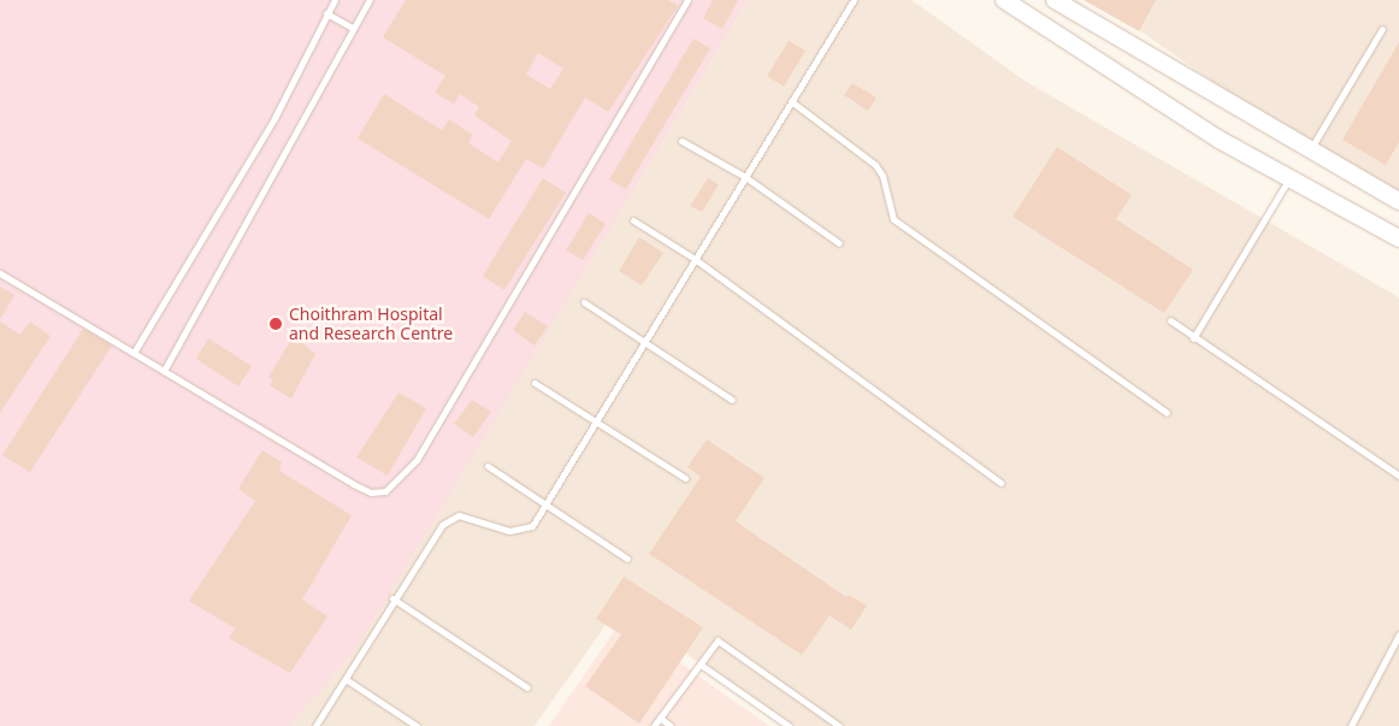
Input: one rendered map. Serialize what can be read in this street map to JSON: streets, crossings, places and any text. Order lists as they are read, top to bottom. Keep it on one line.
{"places":["Choithram Hospital and Research Centre"]}
